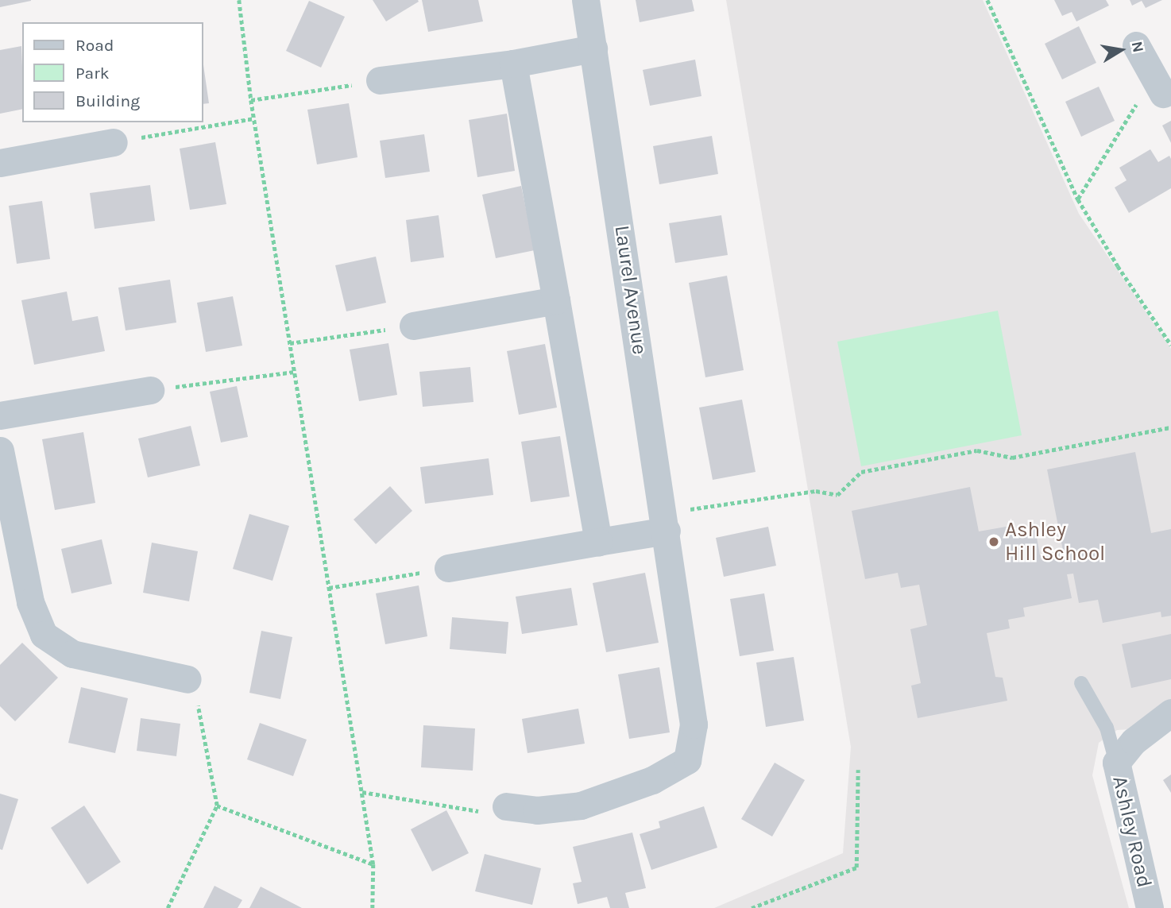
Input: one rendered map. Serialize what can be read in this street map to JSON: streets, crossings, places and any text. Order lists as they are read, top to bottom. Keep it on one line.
{"streets":{"street":["Laurel Avenue","Ashley Road"]},"places":["Ashley Hill School"],"legend":["Road","Park","Building"],"north":"right"}
